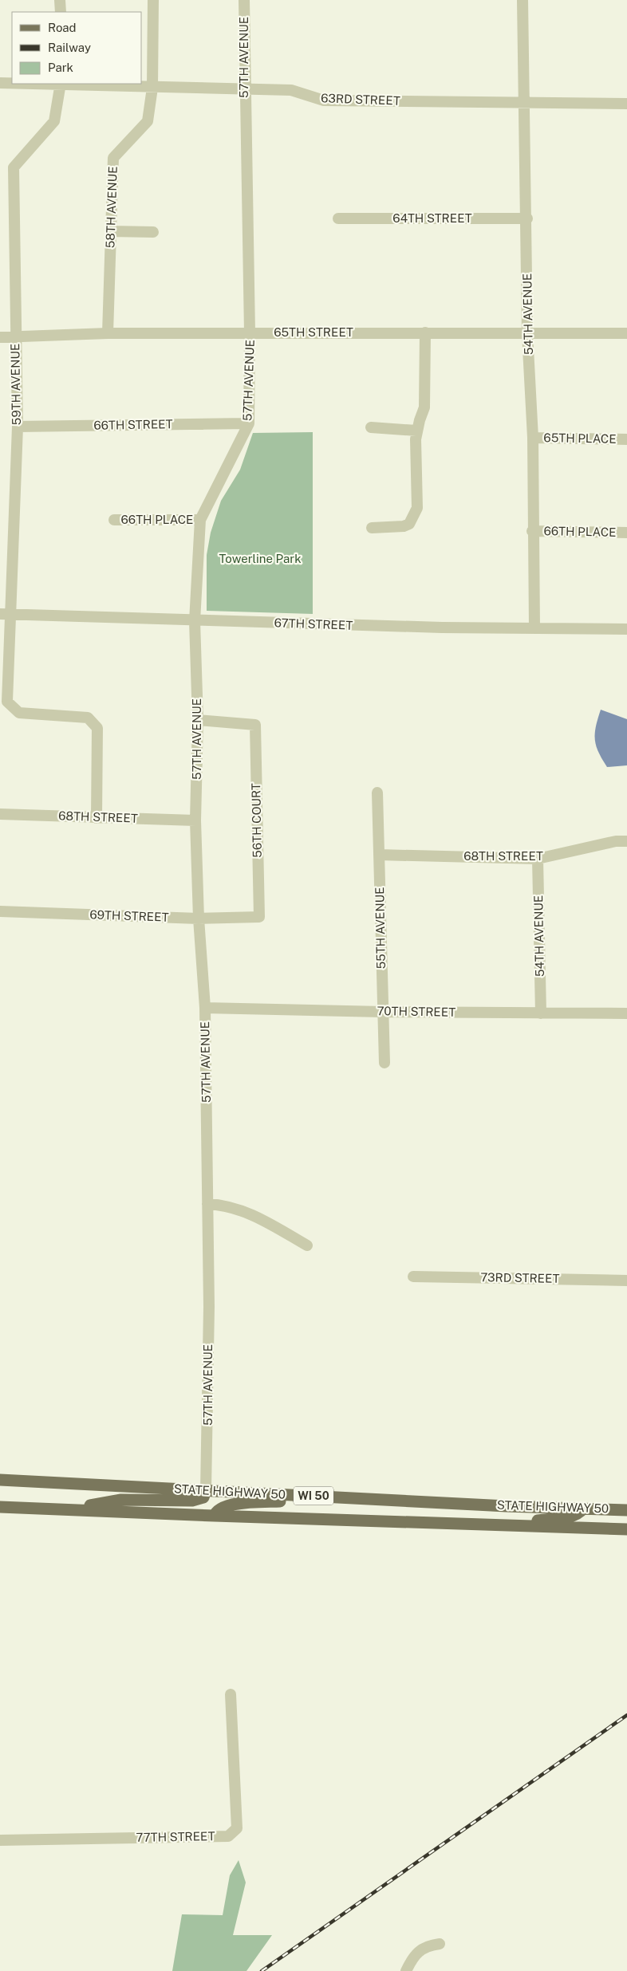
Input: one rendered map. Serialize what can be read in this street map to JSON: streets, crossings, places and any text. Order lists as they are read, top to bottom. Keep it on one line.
{"streets":{"main road":["STATE HIGHWAY 50","WI 50"],"street":["57TH AVENUE","63RD STREET","58TH AVENUE","64TH STREET","54TH AVENUE","65TH STREET","59TH AVENUE","66TH STREET","65TH PLACE","66TH PLACE","67TH STREET","68TH STREET","56TH COURT","69TH STREET","55TH AVENUE","70TH STREET","73RD STREET","77TH STREET"]},"crossings":[["57TH AVENUE","63RD STREET"],["57TH AVENUE","65TH STREET"],["57TH AVENUE","66TH STREET"],["57TH AVENUE","66TH PLACE"],["57TH AVENUE","67TH STREET"],["57TH AVENUE","68TH STREET"],["57TH AVENUE","56TH COURT"],["57TH AVENUE","69TH STREET"],["57TH AVENUE","70TH STREET"],["57TH AVENUE","STATE HIGHWAY 50"],["63RD STREET","58TH AVENUE"],["63RD STREET","54TH AVENUE"],["58TH AVENUE","65TH STREET"],["64TH STREET","54TH AVENUE"],["54TH AVENUE","65TH STREET"],["54TH AVENUE","65TH PLACE"],["54TH AVENUE","66TH PLACE"],["54TH AVENUE","67TH STREET"],["54TH AVENUE","68TH STREET"],["54TH AVENUE","70TH STREET"],["65TH STREET","59TH AVENUE"],["59TH AVENUE","66TH STREET"],["59TH AVENUE","67TH STREET"],["59TH AVENUE","68TH STREET"],["68TH STREET","55TH AVENUE"],["56TH COURT","69TH STREET"],["55TH AVENUE","70TH STREET"]],"parks":["Towerline Park"],"legend":["Road","Railway","Park"]}
